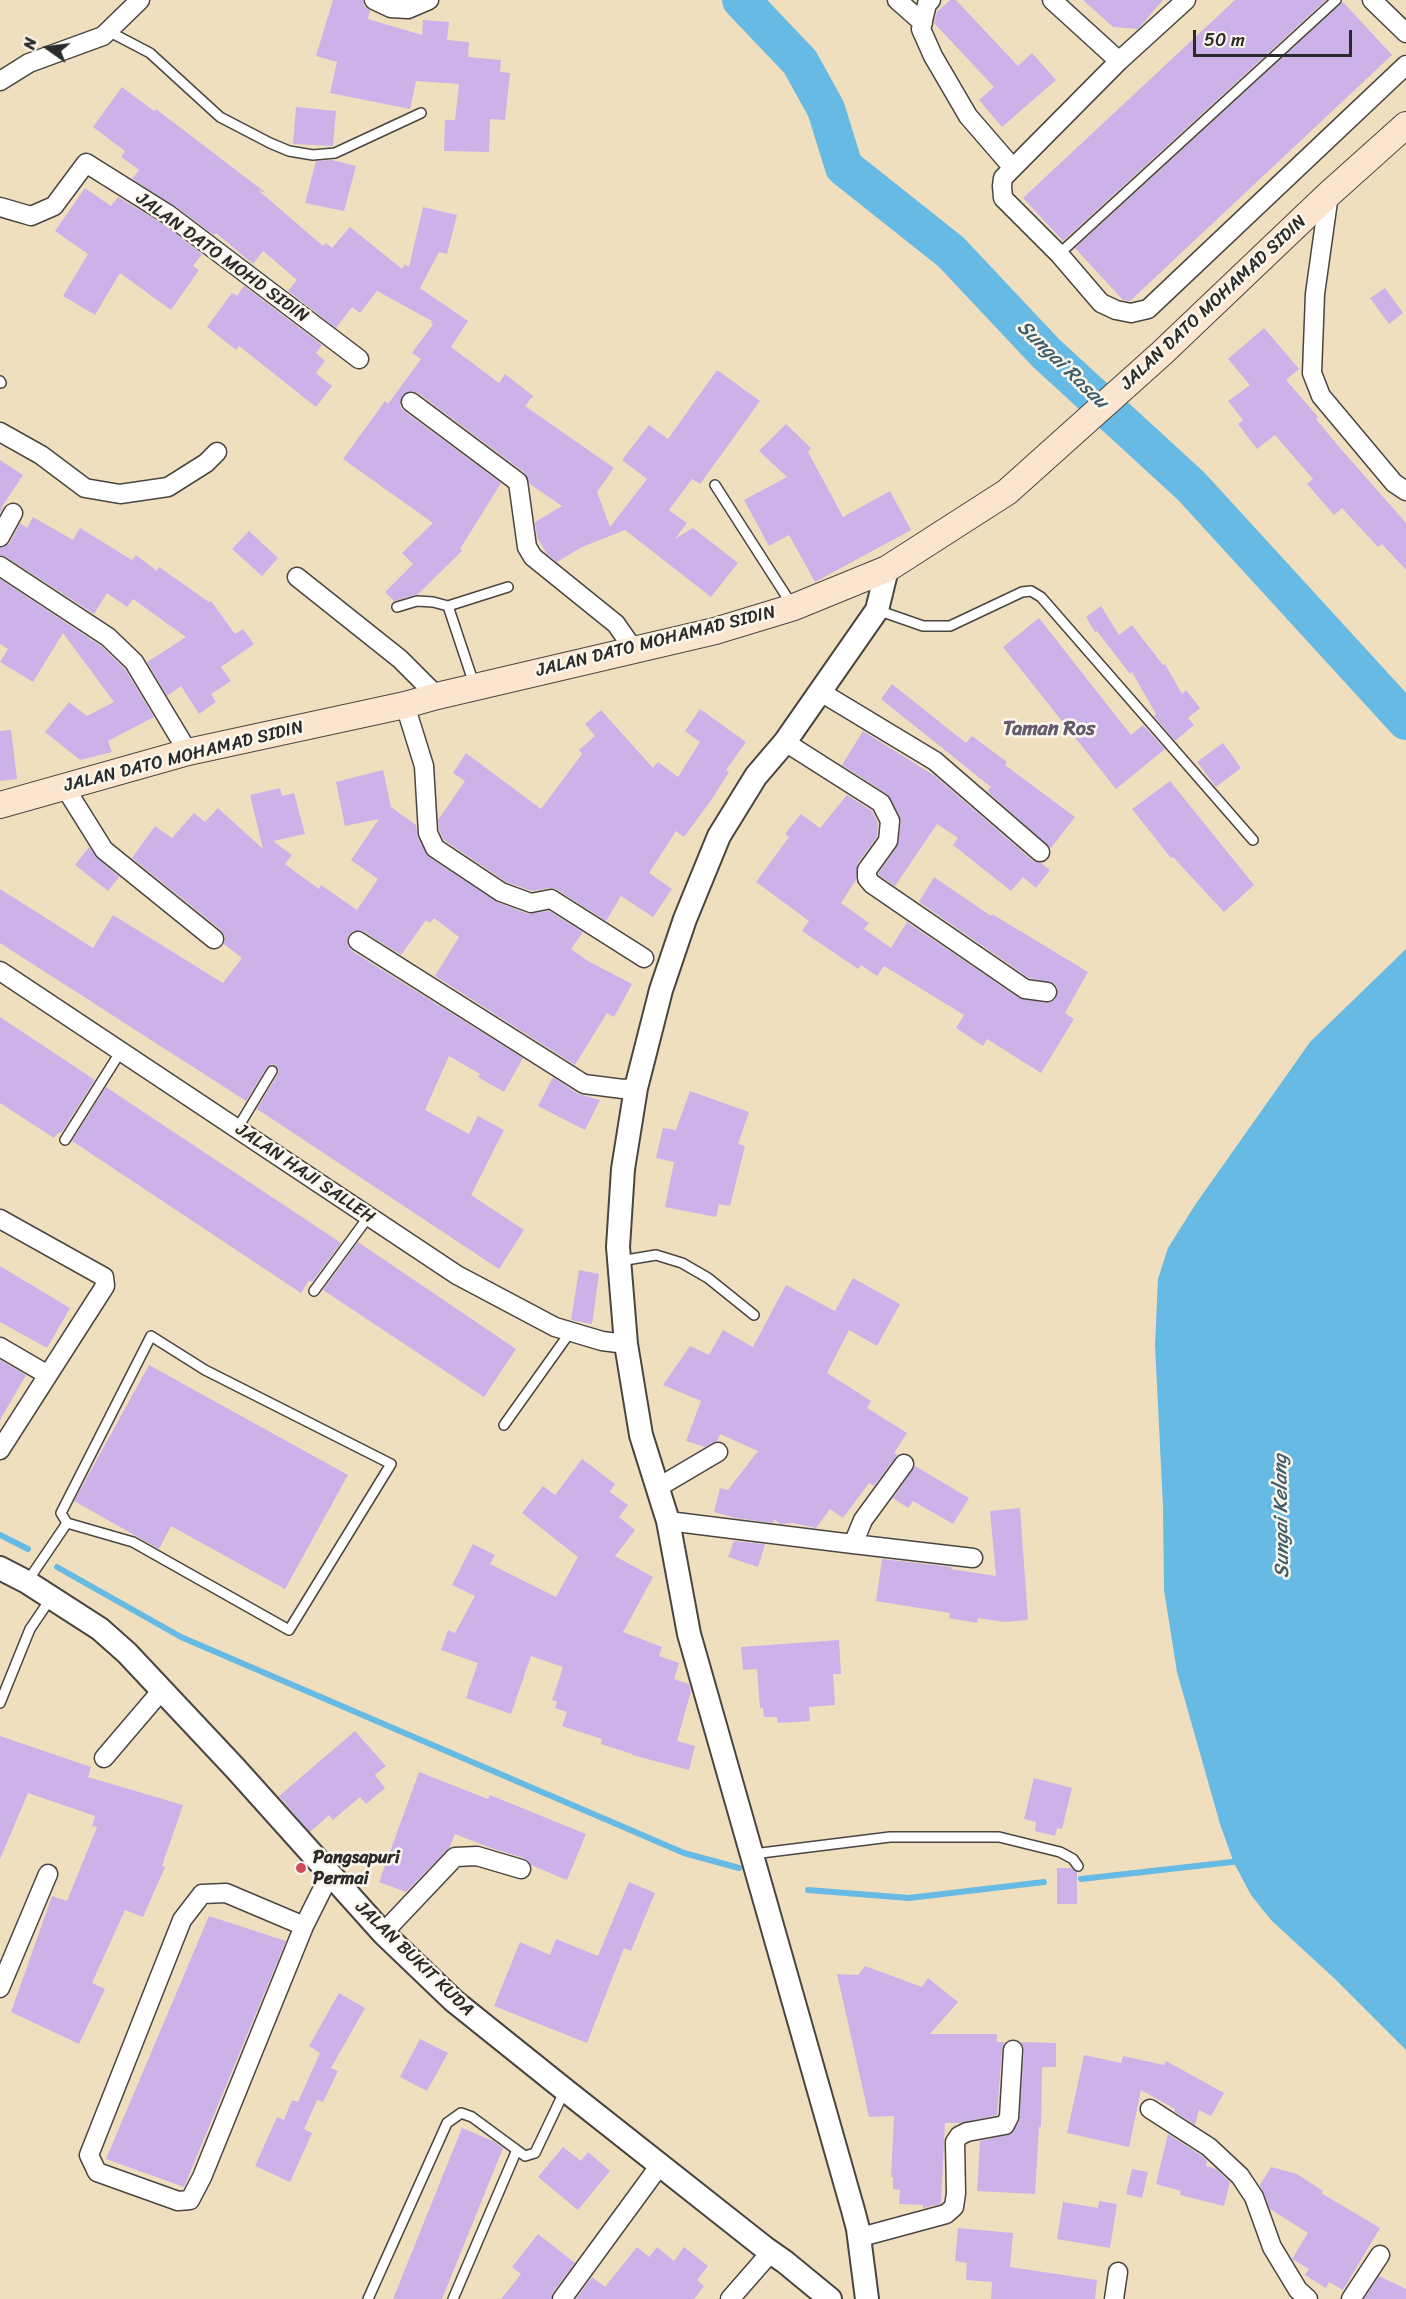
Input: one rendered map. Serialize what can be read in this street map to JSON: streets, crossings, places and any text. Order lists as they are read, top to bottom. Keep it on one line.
{"streets":{"main road":["JALAN DATO MOHAMAD SIDIN"],"street":["JALAN DATO MOHD SIDIN","JALAN HAJI SALLEH","JALAN BUKIT KUDA"]},"districts":["Taman Ros"],"water":["Sungai Rasau","Sungai Kelang"],"places":["Pangsapuri Permai"],"scale_bar":"50 m","north":"left"}
